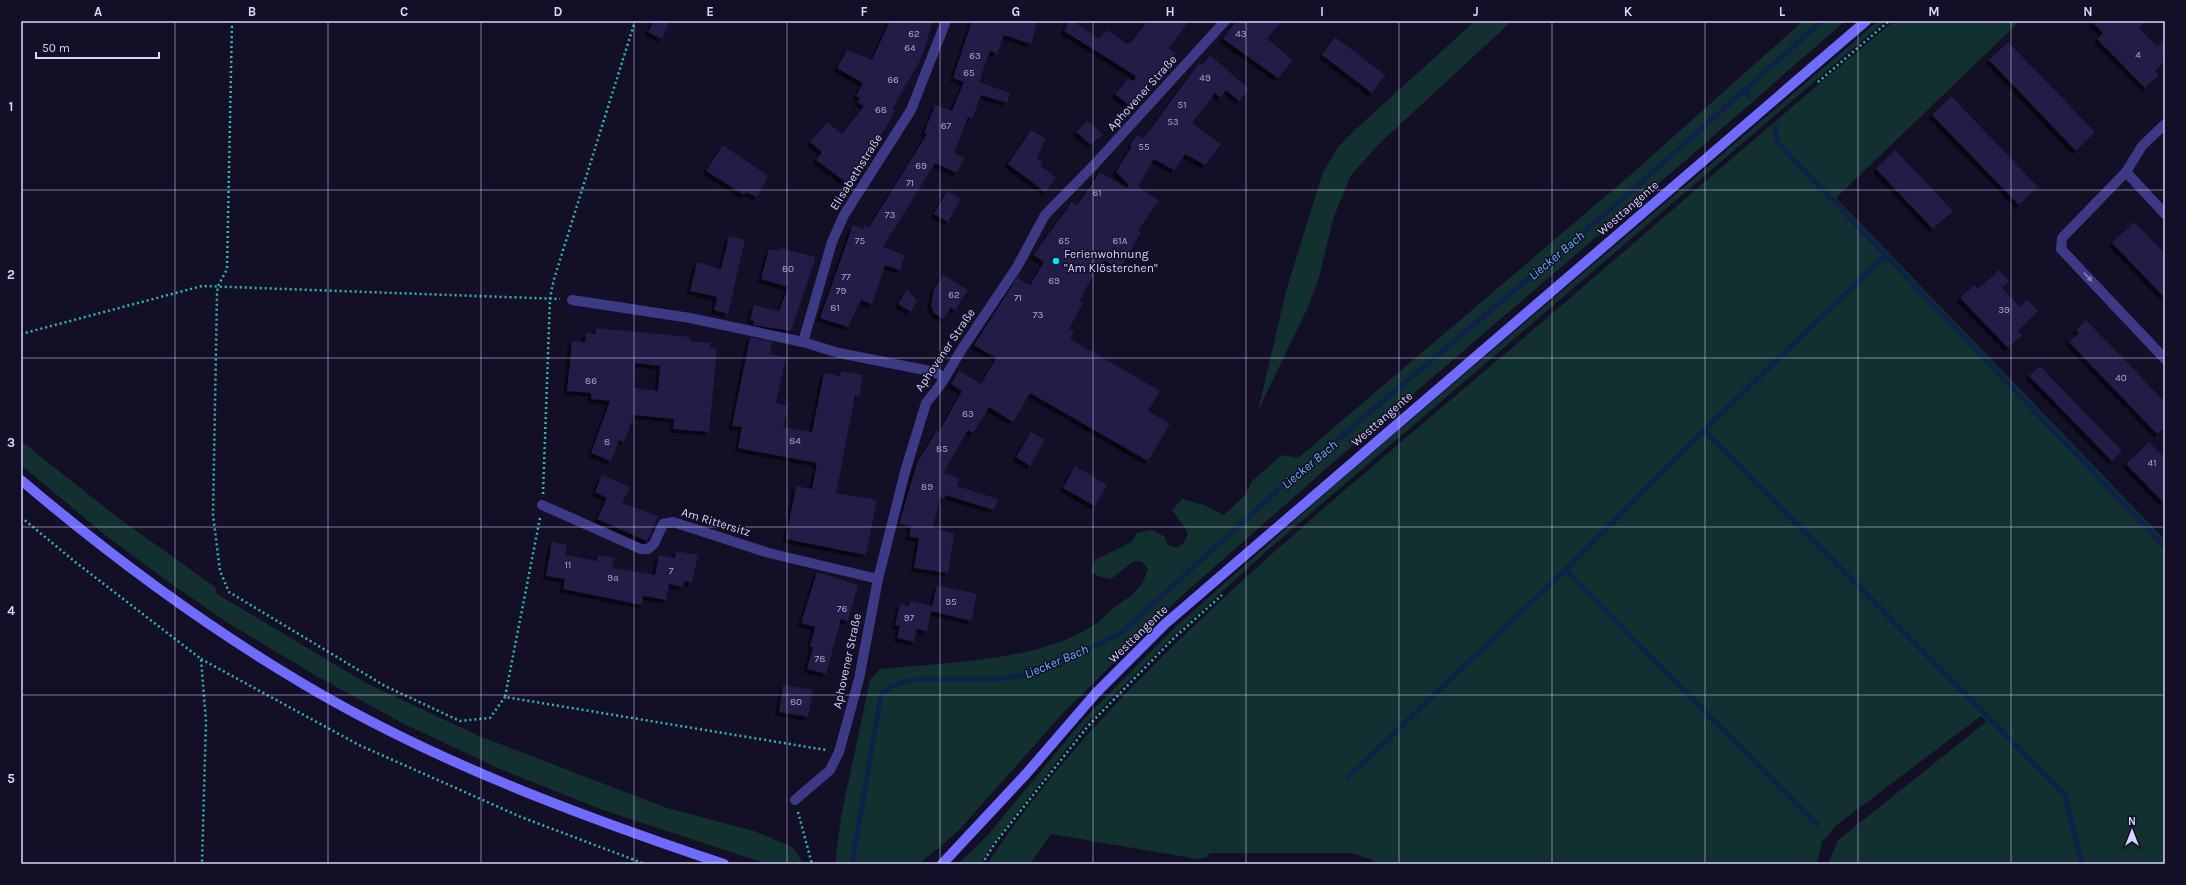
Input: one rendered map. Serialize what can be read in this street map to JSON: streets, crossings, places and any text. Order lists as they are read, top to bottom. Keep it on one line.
{"streets":{"main road":["Westtangente"],"street":["Aphovener Straße","Elisabethstraße","Am Rittersitz"]},"crossings":[["Aphovener Straße","Am Rittersitz"]],"water":["Liecker Bach"],"places":["Ferienwohnung \"Am Klösterchen\""],"house_numbers":["62","43","64","4","63","65","49","66","51","68","53","67","55","69","71","61","73","75","65","61A","80","77","69","79","62","71","81","39","73","40","86","83","84","8","85","41","89","11","7","9a","95","76","97","78","80"],"scale_bar":"50 m","north":"top","grid":{"columns":["A","B","C","D","E","F","G","H","I","J","K","L","M","N"],"rows":["1","2","3","4","5"]}}
